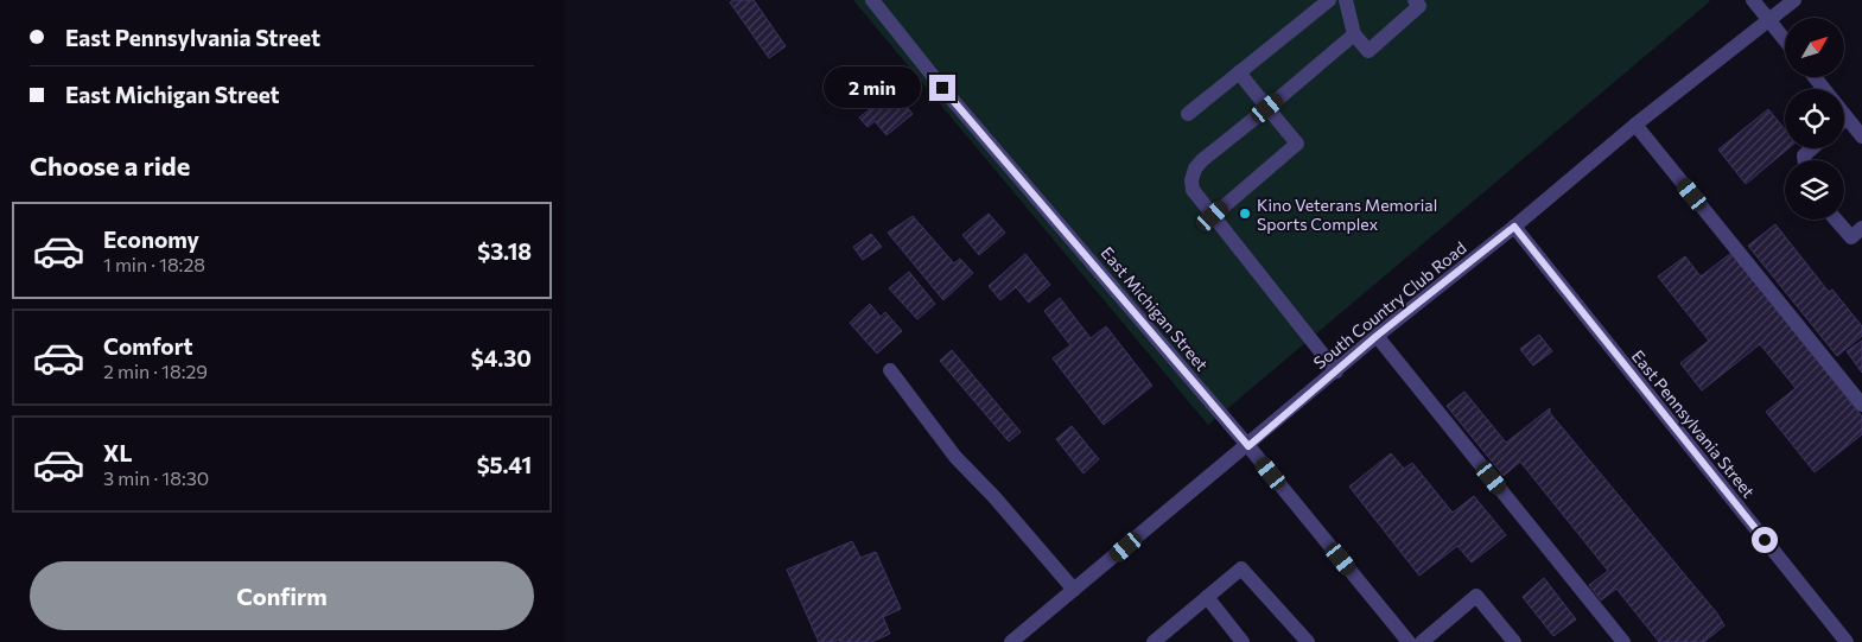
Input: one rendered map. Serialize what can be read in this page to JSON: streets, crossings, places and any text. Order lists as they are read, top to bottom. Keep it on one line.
{"streets":{"street":["South Country Club Road","East Michigan Street","East Pennsylvania Street"]},"crossings":[["South Country Club Road","East Michigan Street"],["South Country Club Road","East Pennsylvania Street"]],"places":["Kino Veterans Memorial Sports Complex"],"north":"top right","page":{"banner":["East Pennsylvania Street","East Michigan Street"],"bubble":"2 min","heading":"Choose a ride","list":[{"name":"Economy","note":"1 min · 18:28","value":"$3.18"},{"name":"Comfort","note":"2 min · 18:29","value":"$4.30"},{"name":"XL","note":"3 min · 18:30","value":"$5.41"}],"buttons":"Confirm"}}
